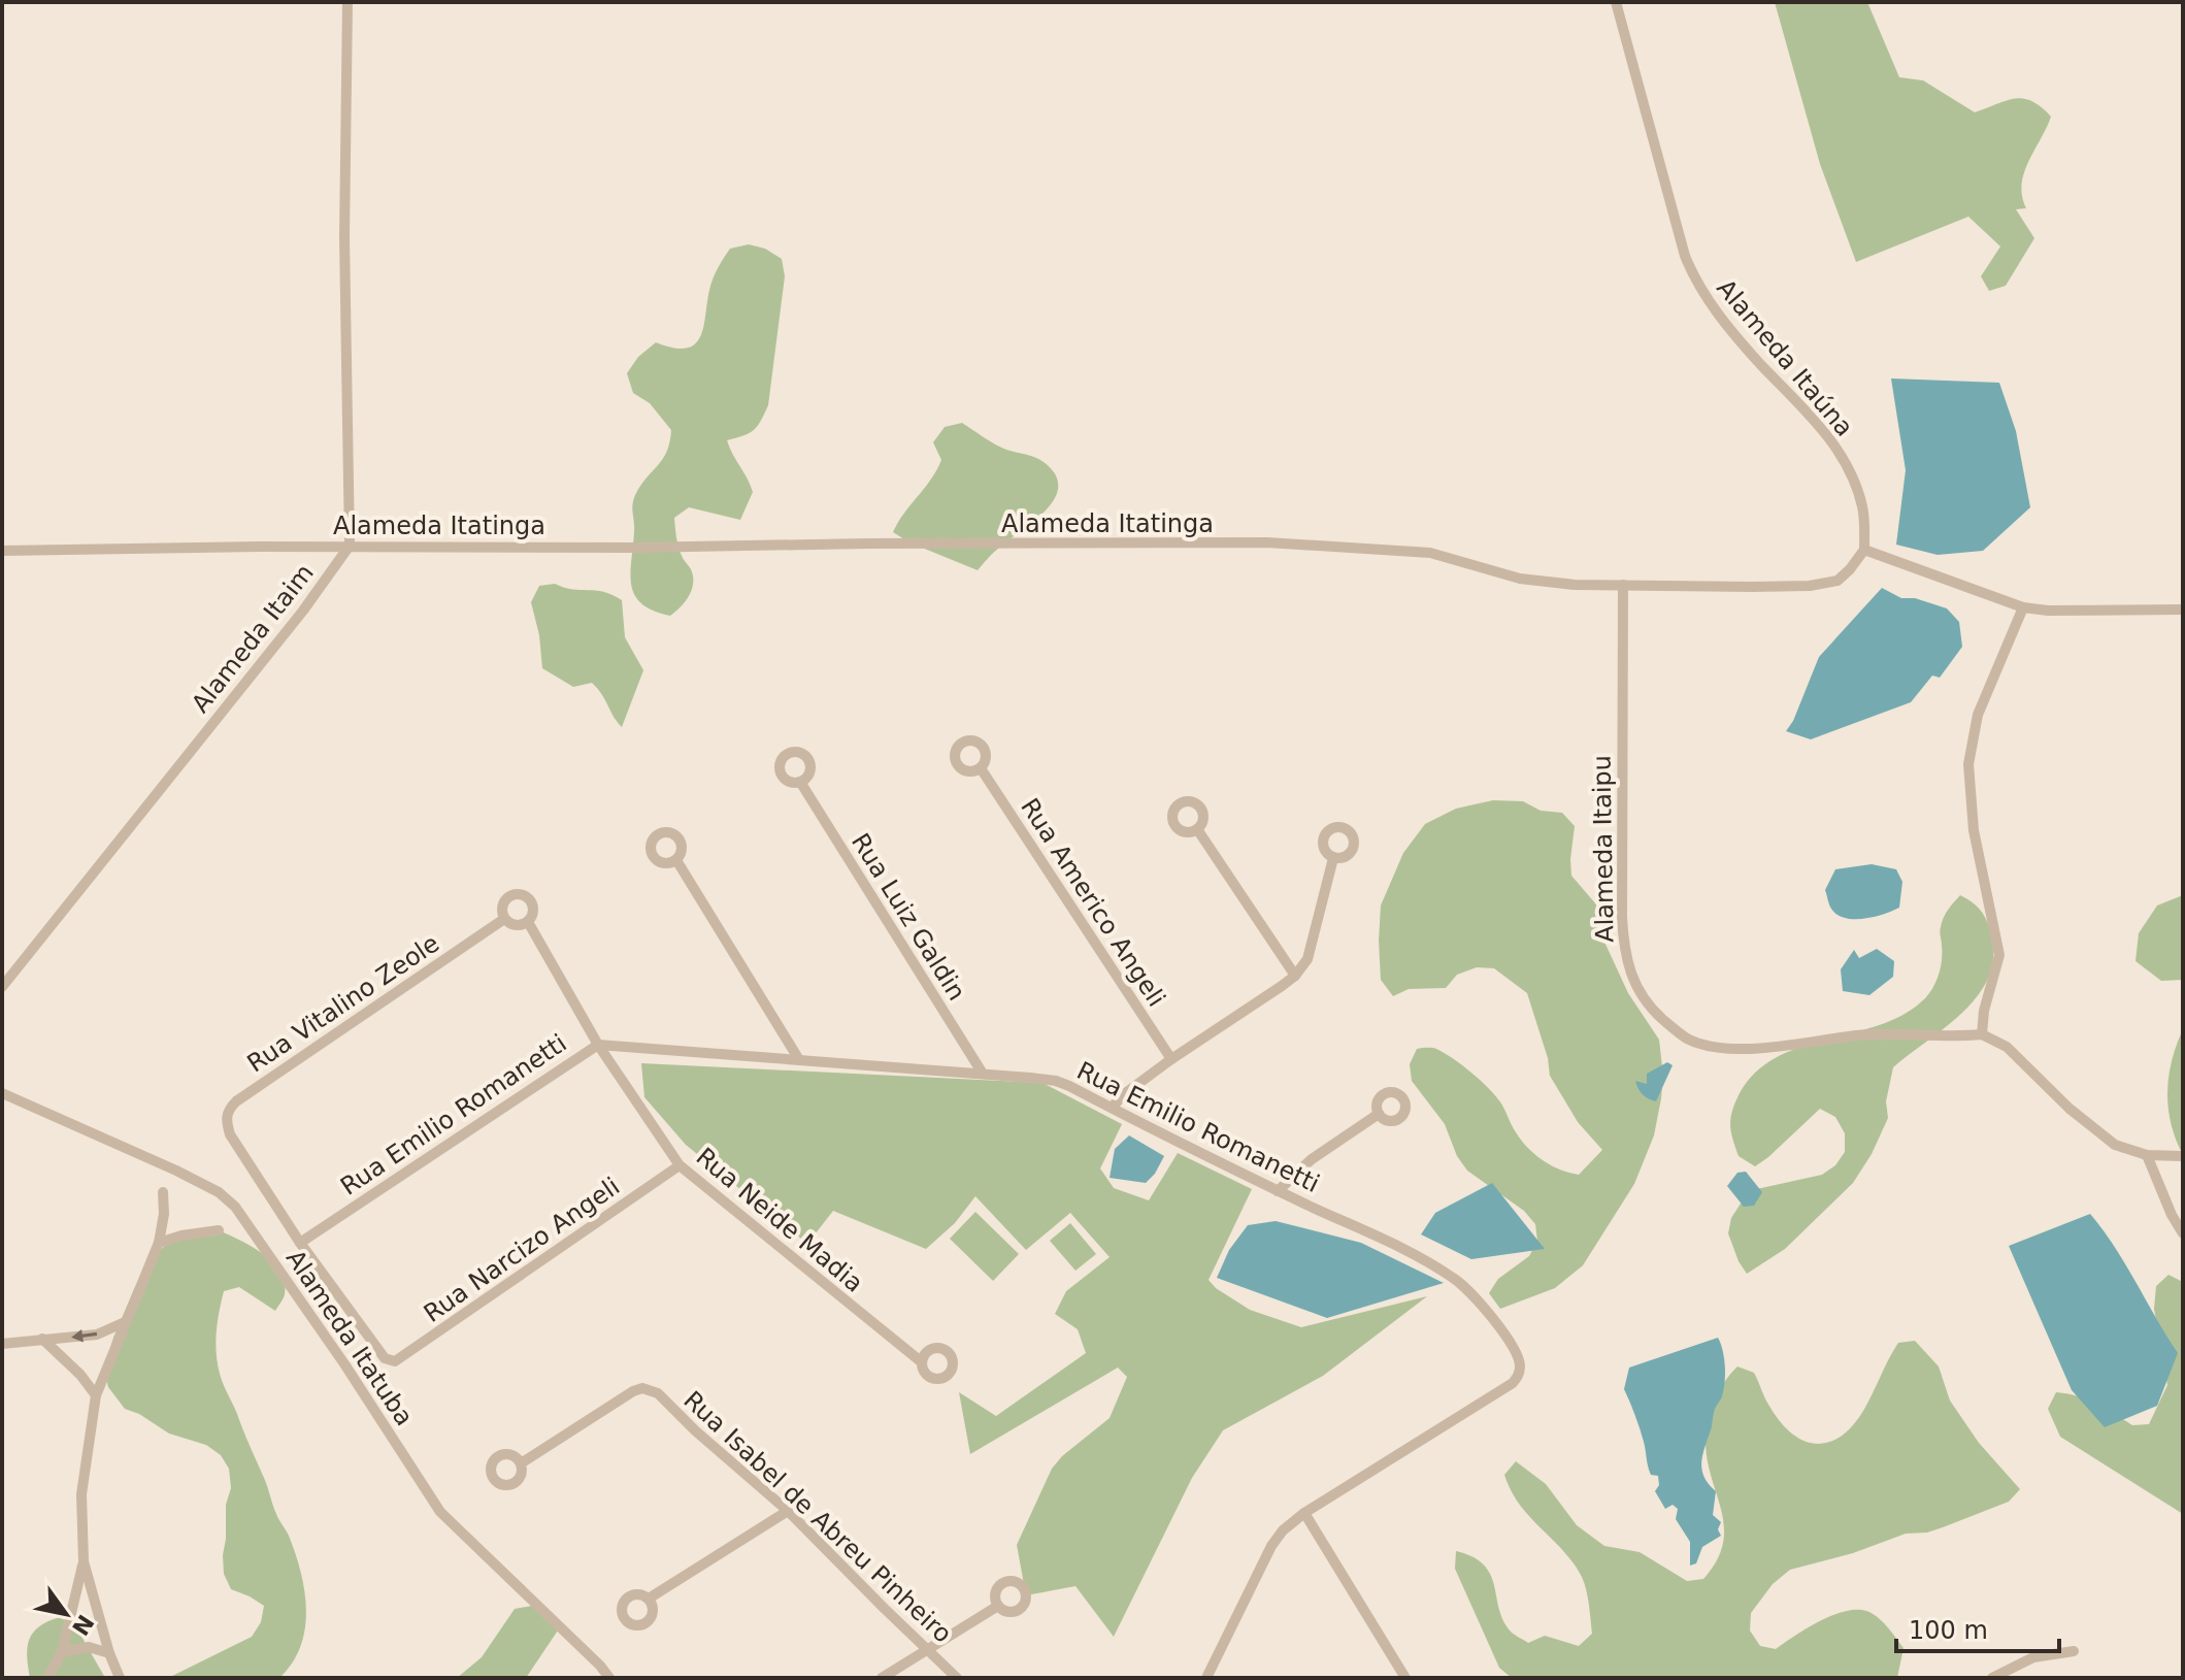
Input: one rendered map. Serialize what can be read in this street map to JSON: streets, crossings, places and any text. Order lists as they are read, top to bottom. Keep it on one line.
{"streets":{"street":["Alameda Itaúna","Alameda Itatinga","Alameda Itaim","Alameda Itaipu","Rua Americo Angeli","Rua Luiz Galdin","Rua Vitalino Zeole","Rua Emilio Romanetti","Rua Neide Madia","Rua Narcizo Angeli","Alameda Itatuba","Rua Isabel de Abreu Pinheiro"]},"crossings":[["Alameda Itaúna","Alameda Itatinga"],["Alameda Itatinga","Alameda Itaim"],["Alameda Itatinga","Alameda Itaipu"],["Rua Luiz Galdin","Rua Emilio Romanetti"],["Rua Vitalino Zeole","Rua Emilio Romanetti"],["Rua Vitalino Zeole","Rua Neide Madia"],["Rua Vitalino Zeole","Rua Narcizo Angeli"],["Rua Emilio Romanetti","Rua Neide Madia"],["Rua Emilio Romanetti","Rua Narcizo Angeli"],["Rua Neide Madia","Rua Narcizo Angeli"]],"scale_bar":"100 m","north":"bottom right"}
